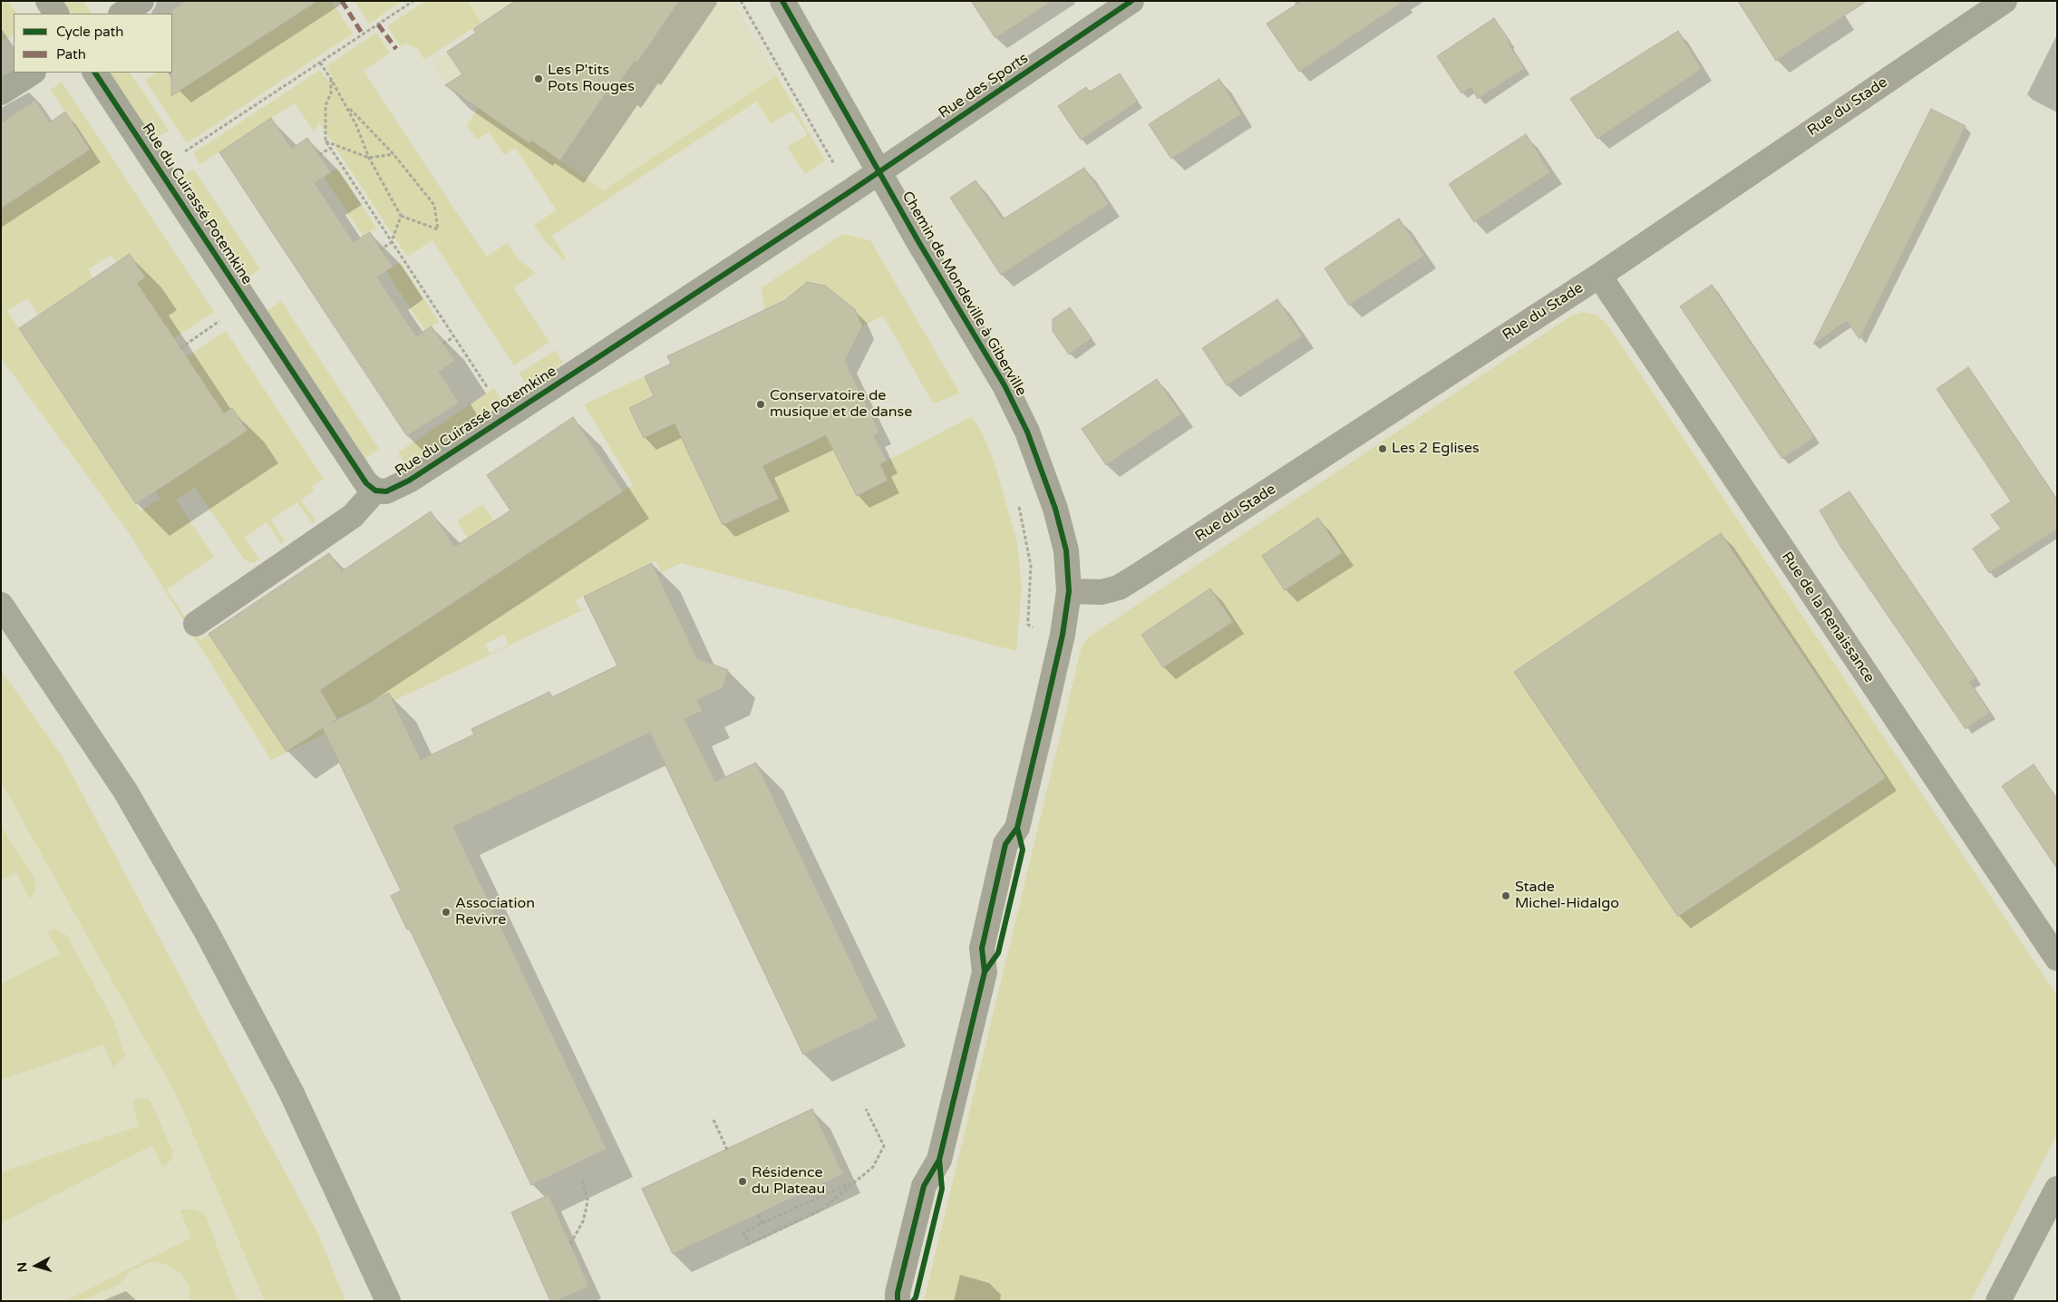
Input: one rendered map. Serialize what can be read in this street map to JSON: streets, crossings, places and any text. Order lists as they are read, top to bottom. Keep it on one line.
{"streets":{"street":["Rue des Sports","Rue du Stade","Rue du Cuirassé Potemkine","Chemin de Mondeville à Giberville","Rue de la Renaissance"]},"crossings":[["Rue des Sports","Rue du Cuirassé Potemkine"],["Rue des Sports","Chemin de Mondeville à Giberville"],["Rue du Stade","Chemin de Mondeville à Giberville"],["Rue du Stade","Rue de la Renaissance"]],"places":["Les P'tits Pots Rouges","Conservatoire de musique et de danse","Les 2 Eglises","Stade Michel-Hidalgo","Association Revivre","Résidence du Plateau"],"legend":["Cycle path","Path"],"north":"left"}
